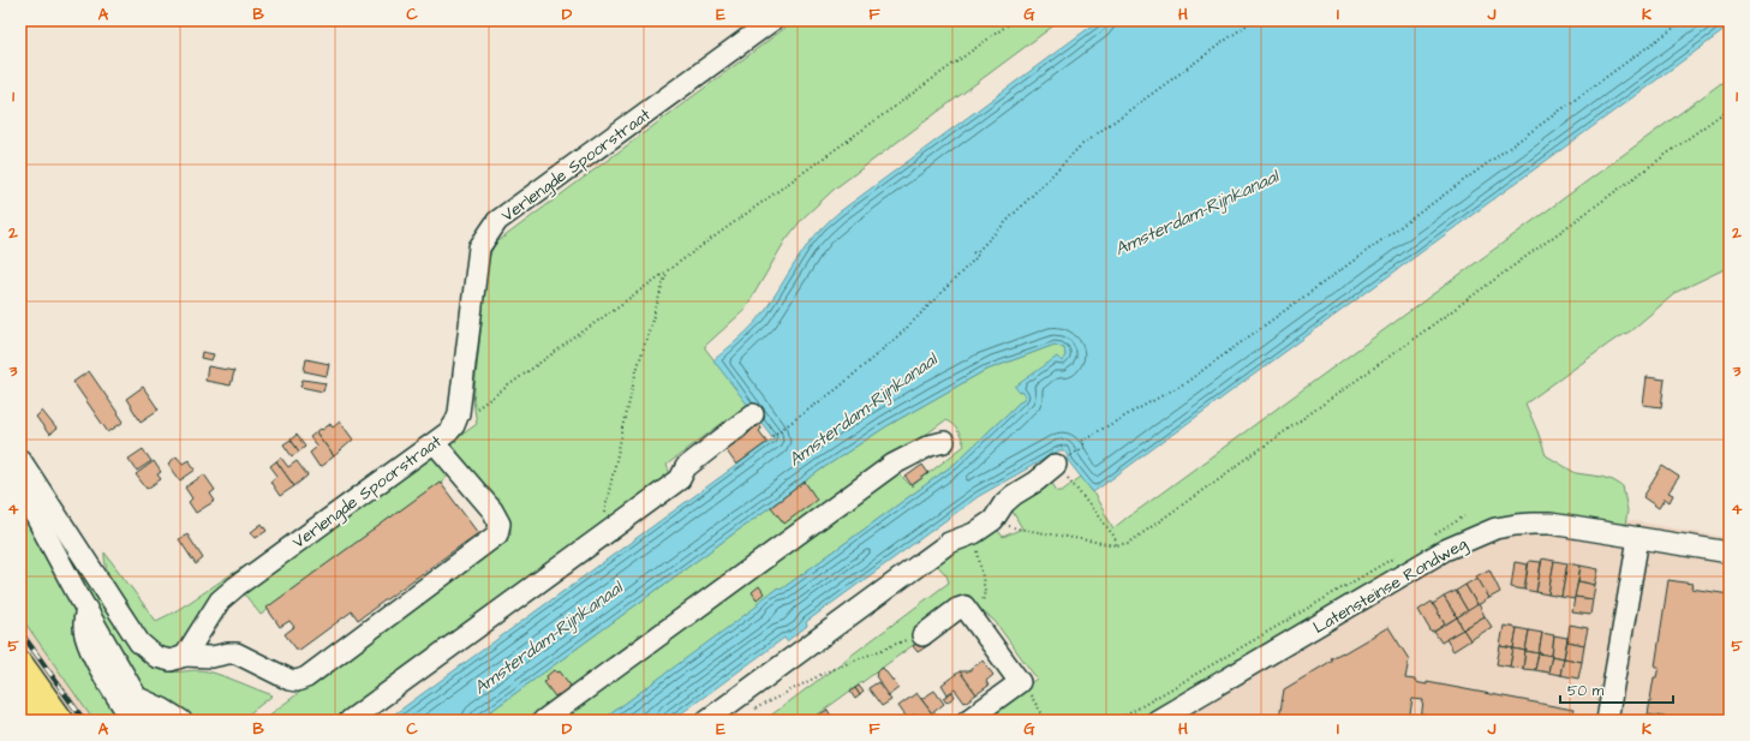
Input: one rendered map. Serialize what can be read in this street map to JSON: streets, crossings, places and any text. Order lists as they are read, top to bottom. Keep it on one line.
{"streets":{"street":["Verlengde Spoorstraat","Latensteinse Rondweg"]},"water":["Amsterdam-Rijnkanaal"],"scale_bar":"50 m","grid":{"columns":["A","B","C","D","E","F","G","H","I","J","K"],"rows":["1","2","3","4","5"]}}
